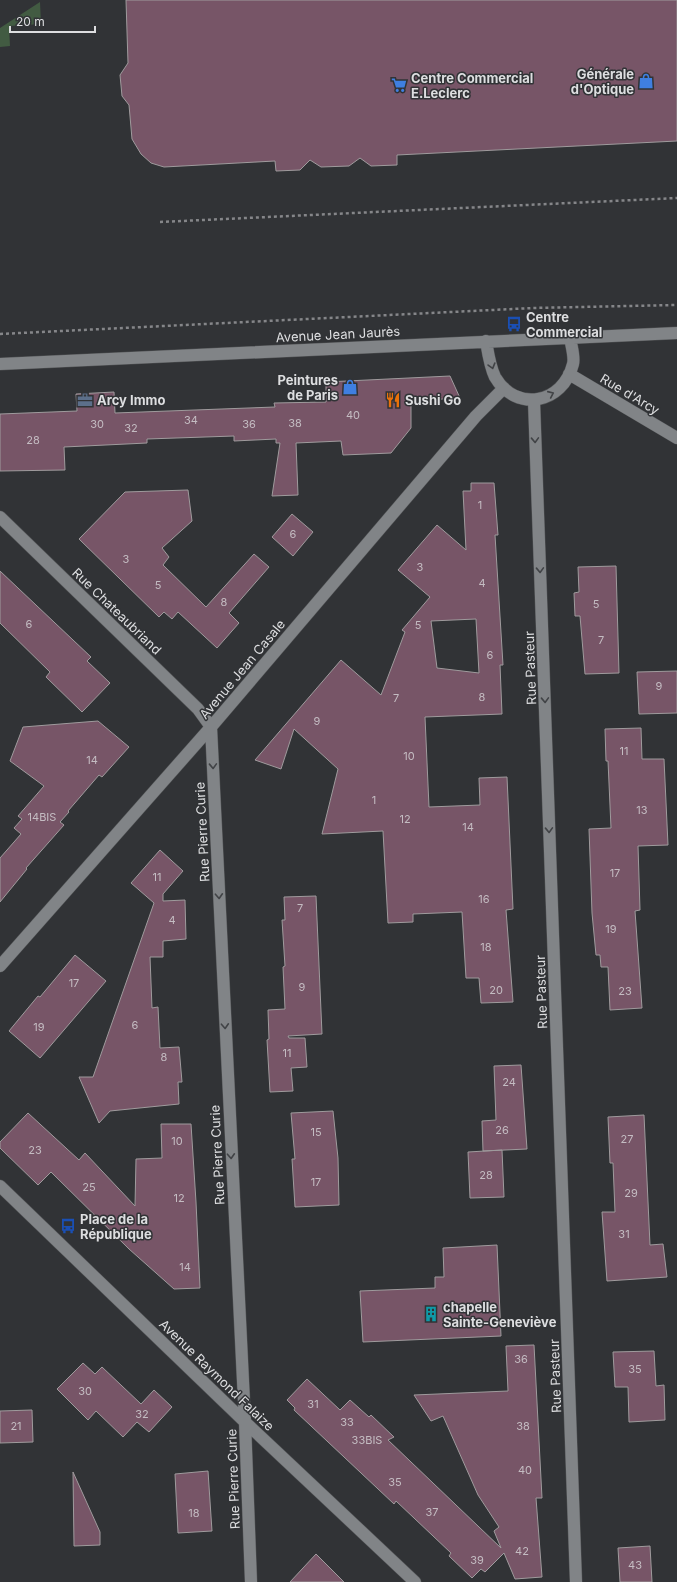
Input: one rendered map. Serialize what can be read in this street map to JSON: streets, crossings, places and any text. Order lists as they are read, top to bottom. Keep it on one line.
{"streets":{"street":["Avenue Jean Jaurès","Rue d'Arcy","Rue Chateaubriand","Rue Pasteur","Avenue Jean Casale","Rue Pierre Curie","Avenue Raymond Falaize"]},"crossings":[["Rue Chateaubriand","Avenue Jean Casale"],["Rue Chateaubriand","Rue Pierre Curie"],["Avenue Jean Casale","Rue Pierre Curie"],["Rue Pierre Curie","Avenue Raymond Falaize"]],"one_way":["Rue Pasteur","Rue Pierre Curie"],"places":{"shop":["Générale d'Optique","Peintures de Paris"],"supermarket":["Centre Commercial E.Leclerc"],"bus stop":["Centre Commercial","Place de la République"],"office":["Arcy Immo"],"restaurant":["Sushi Go"],"building":["chapelle Sainte-Geneviève"]},"house_numbers":["40","34","38","30","36","32","28","1","6","3","3","4","5","8","5","6","5","7","6","9","8","7","9","11","10","14","1","13","14BIS","12","14","17","11","16","7","4","19","18","17","9","20","23","6","19","11","8","24","26","15","27","10","23","28","17","25","29","12","31","14","36","35","30","31","32","33","21","38","33BIS","40","35","37","18","42","39","43"],"scale_bar":"20 m"}
